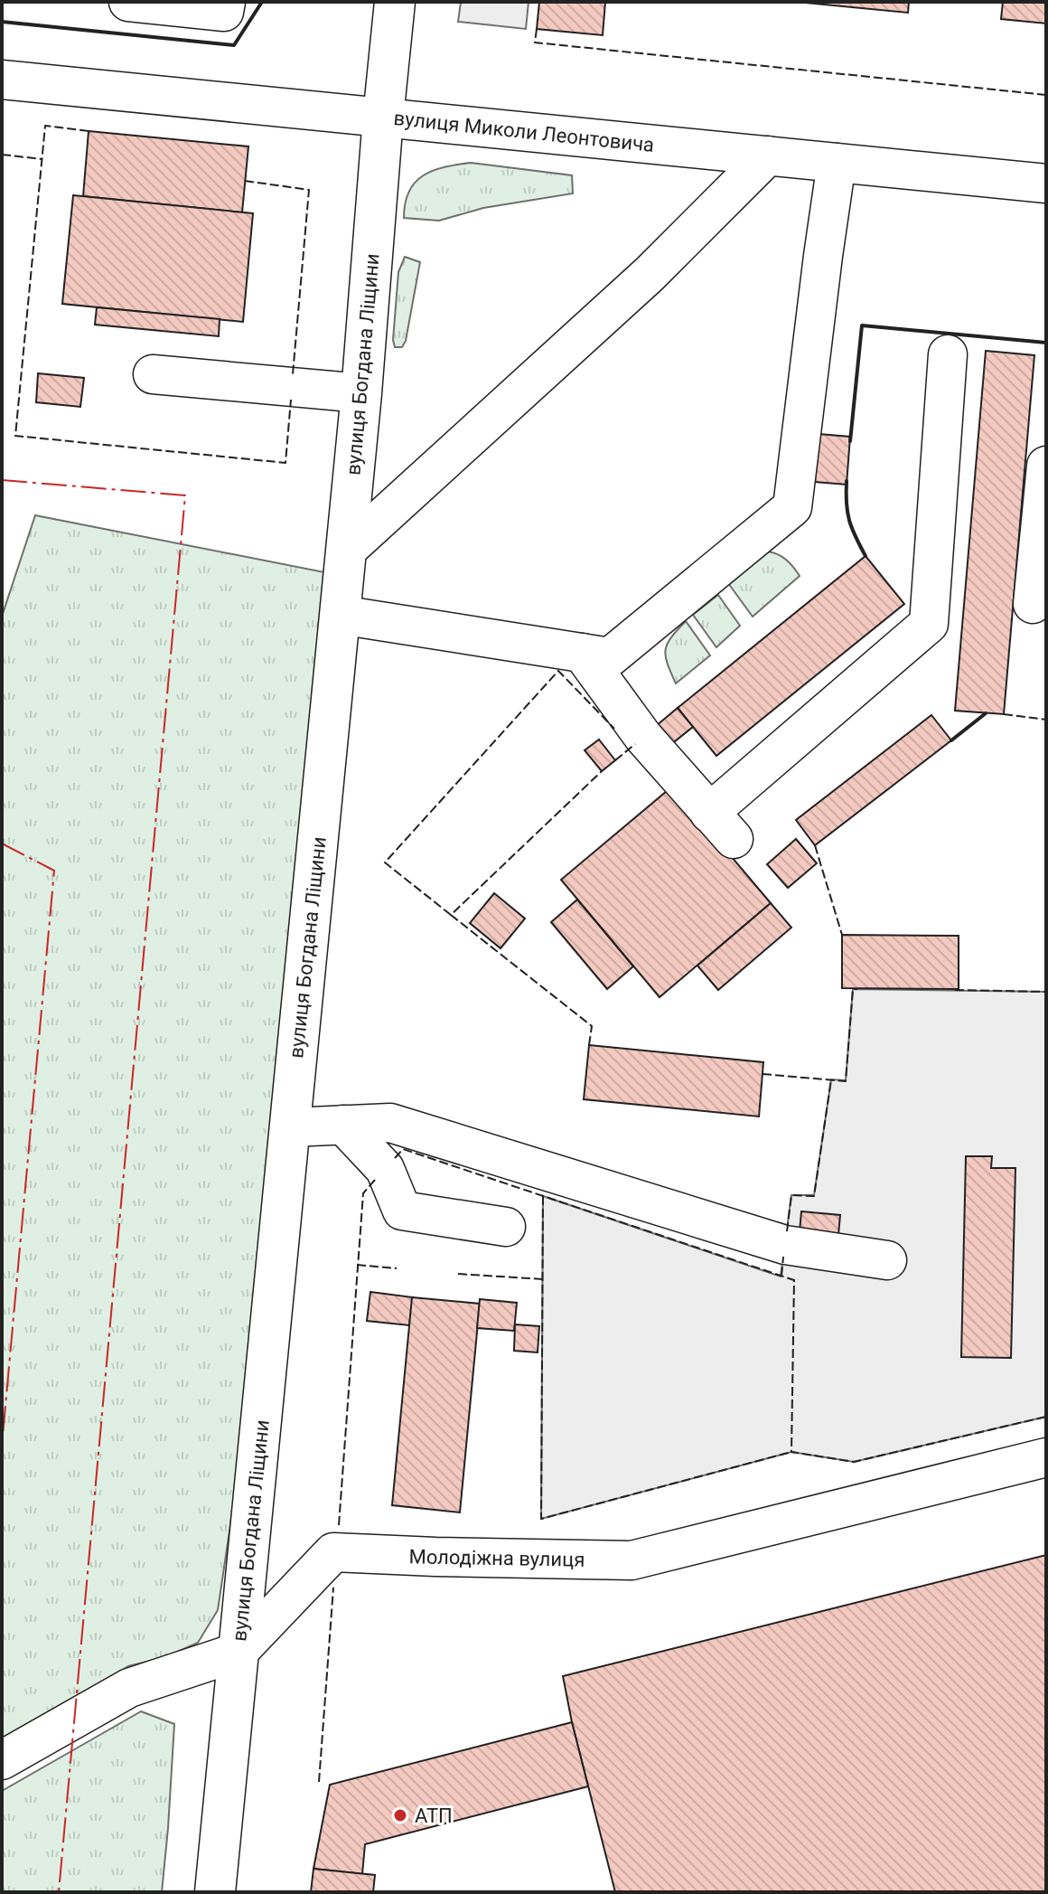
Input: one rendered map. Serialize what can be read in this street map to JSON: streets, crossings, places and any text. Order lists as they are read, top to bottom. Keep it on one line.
{"streets":{"main road":["вулиця Богдана Ліщини"],"street":["вулиця Миколи Леонтовича","Молодіжна вулиця"]},"crossings":[["вулиця Миколи Леонтовича","вулиця Богдана Ліщини"],["вулиця Богдана Ліщини","Молодіжна вулиця"]],"places":["АТП"]}
